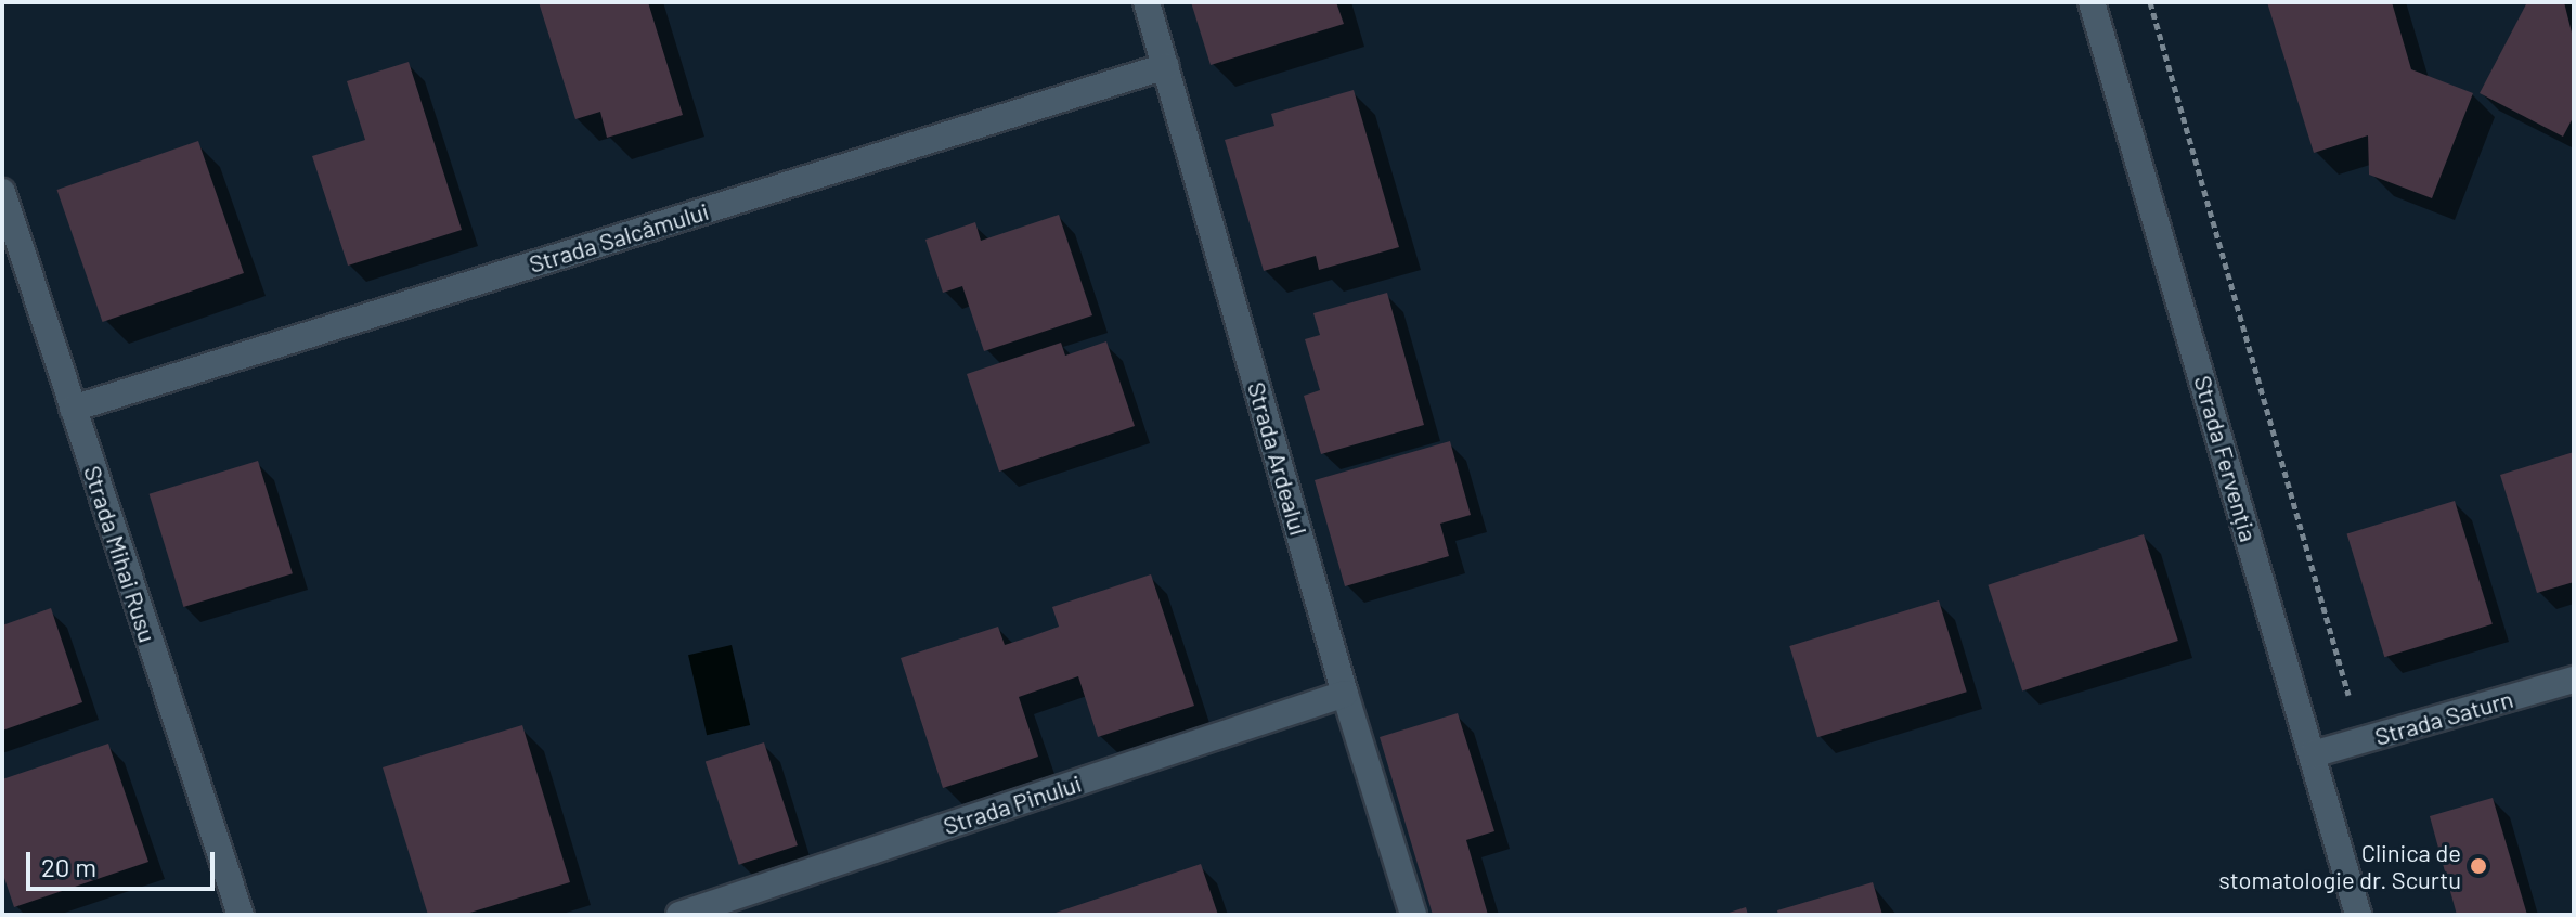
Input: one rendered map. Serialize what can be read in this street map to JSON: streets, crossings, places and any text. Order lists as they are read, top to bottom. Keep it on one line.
{"streets":{"street":["Strada Salcâmului","Strada Ardealul","Strada Fervenția","Strada Mihai Rusu","Strada Saturn","Strada Pinului"]},"crossings":[["Strada Salcâmului","Strada Ardealul"],["Strada Salcâmului","Strada Mihai Rusu"],["Strada Ardealul","Strada Pinului"],["Strada Fervenția","Strada Saturn"]],"places":["Clinica de stomatologie dr. Scurtu"],"scale_bar":"20 m"}
